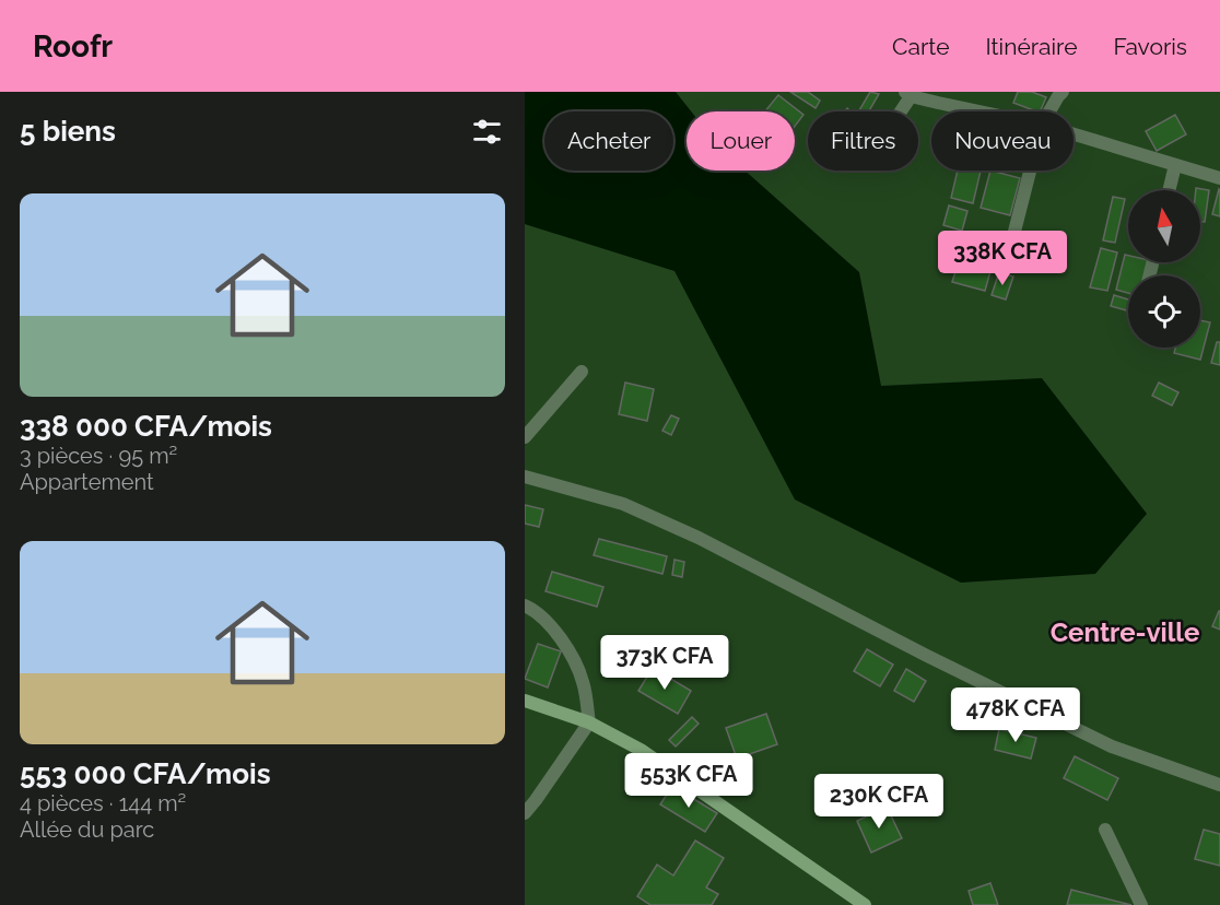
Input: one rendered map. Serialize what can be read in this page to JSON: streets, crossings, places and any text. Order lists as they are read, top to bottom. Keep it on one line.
{"districts":["Centre-ville"],"north":"top","page":{"header":"Roofr","nav":["Carte","Itinéraire","Favoris"],"heading":"5 biens","chip":["Acheter","Louer","Filtres","Nouveau"],"list":[{"name":"338 000 CFA/mois","note":"3 pièces · 95 m² · Appartement"},{"name":"553 000 CFA/mois","note":"4 pièces · 144 m² · Allée du parc"}],"price":["338K CFA","373K CFA","478K CFA","553K CFA","230K CFA"]}}
